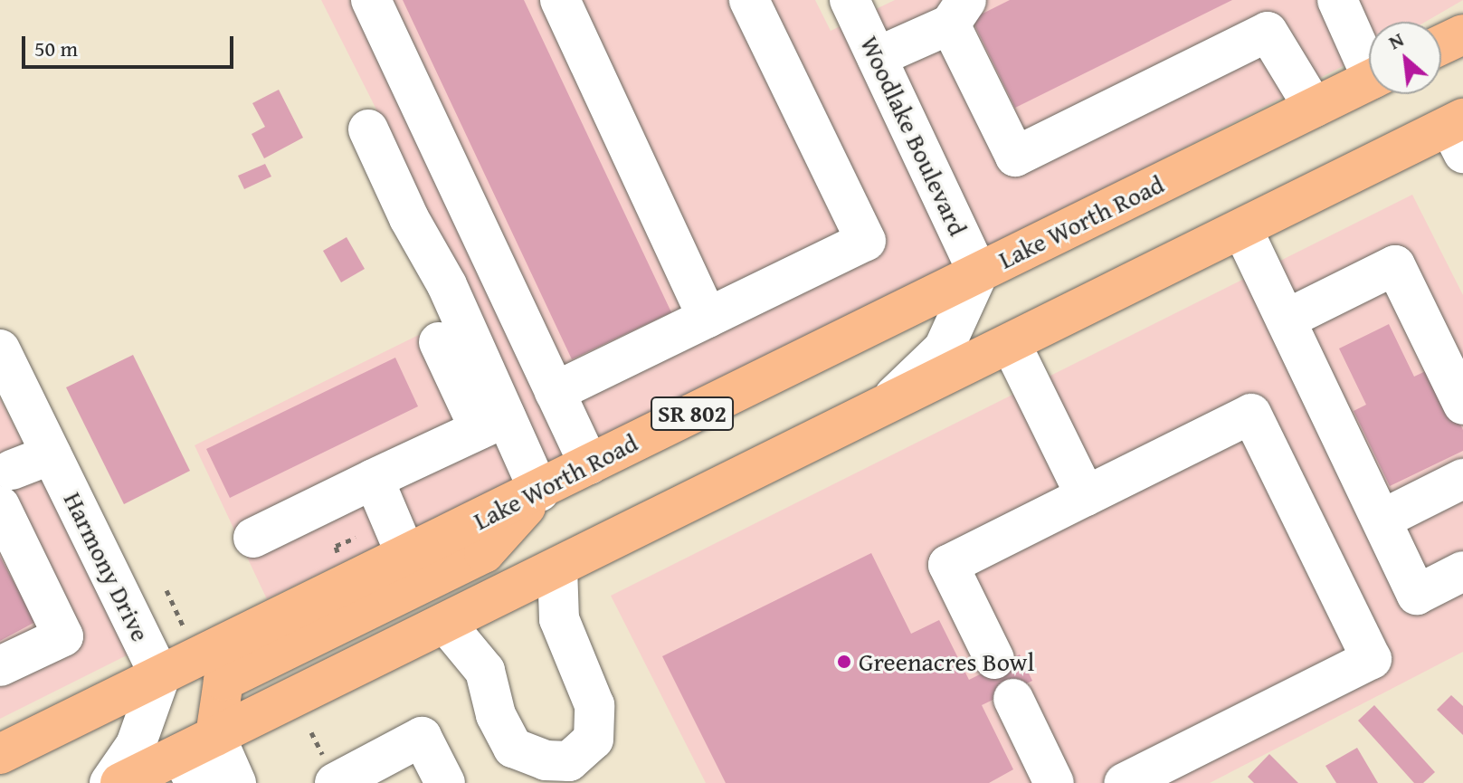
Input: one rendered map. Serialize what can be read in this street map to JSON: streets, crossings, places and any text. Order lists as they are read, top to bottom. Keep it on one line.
{"streets":{"main road":["Lake Worth Road","SR 802"],"street":["Woodlake Boulevard","Harmony Drive"]},"crossings":[["Woodlake Boulevard","Lake Worth Road"],["Lake Worth Road","Harmony Drive"]],"places":["Greenacres Bowl"],"scale_bar":"50 m","north":"top left"}
